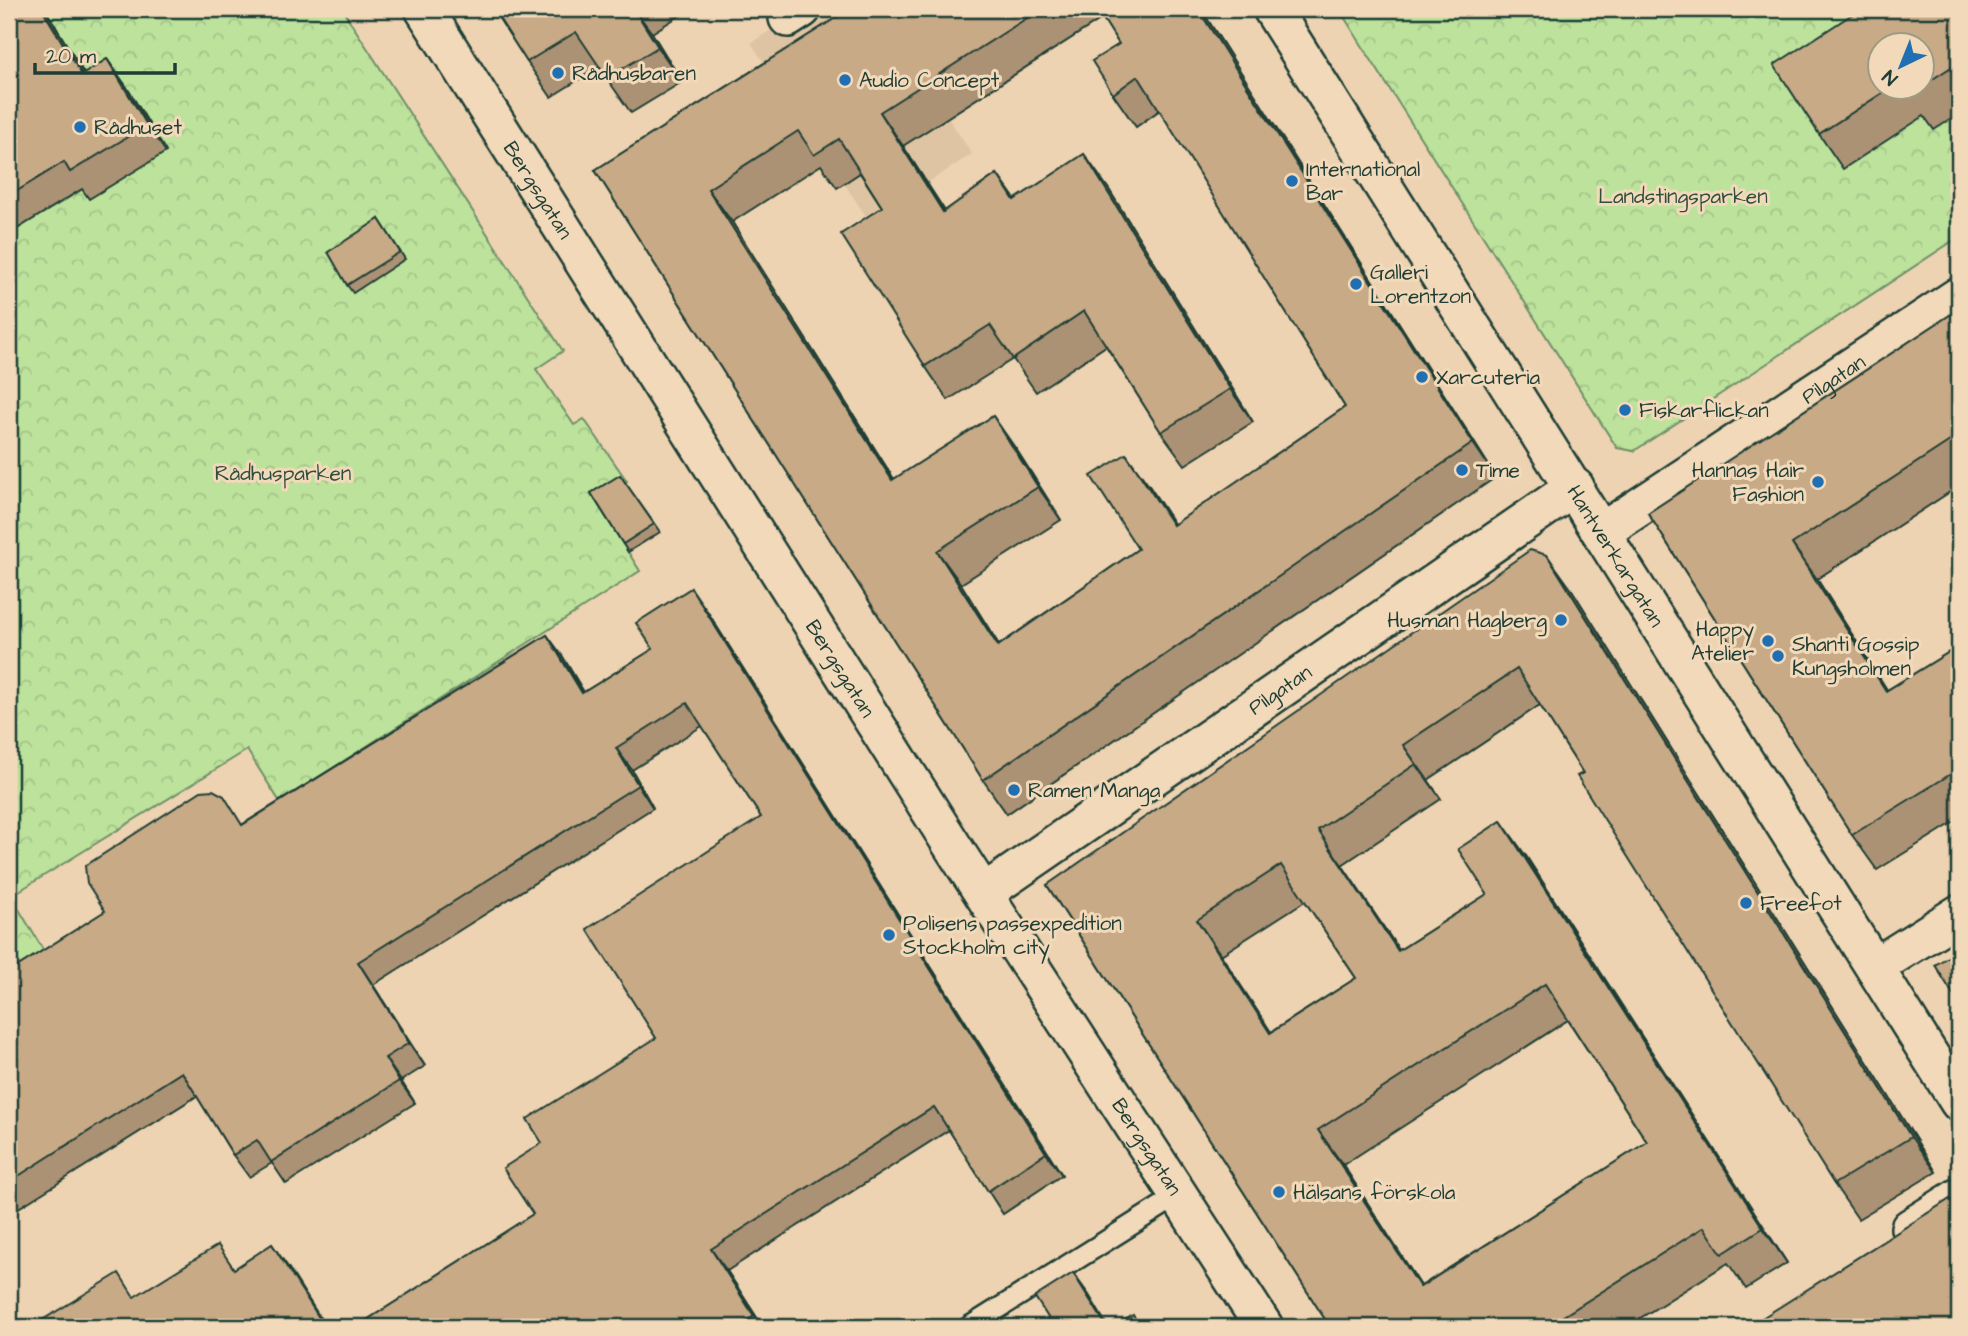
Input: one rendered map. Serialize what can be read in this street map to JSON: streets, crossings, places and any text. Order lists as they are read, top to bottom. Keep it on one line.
{"streets":{"street":["Bergsgatan","Pilgatan","Hantverkargatan"]},"crossings":[["Bergsgatan","Pilgatan"],["Pilgatan","Hantverkargatan"]],"parks":["Landstingsparken","Rådhusparken"],"places":["Rådhusbaren","Audio Concept","Rådhuset","International Bar","Galleri Lorentzon","Xarcuteria","Fiskarflickan","Time","Hannas Hair Fashion","Husman Hagberg","Happy Atelier","Shanti Gossip Kungsholmen","Ramen Manga","Freefot","Polisens passexpedition Stockholm city","Hälsans förskola"],"scale_bar":"20 m","north":"bottom left"}
